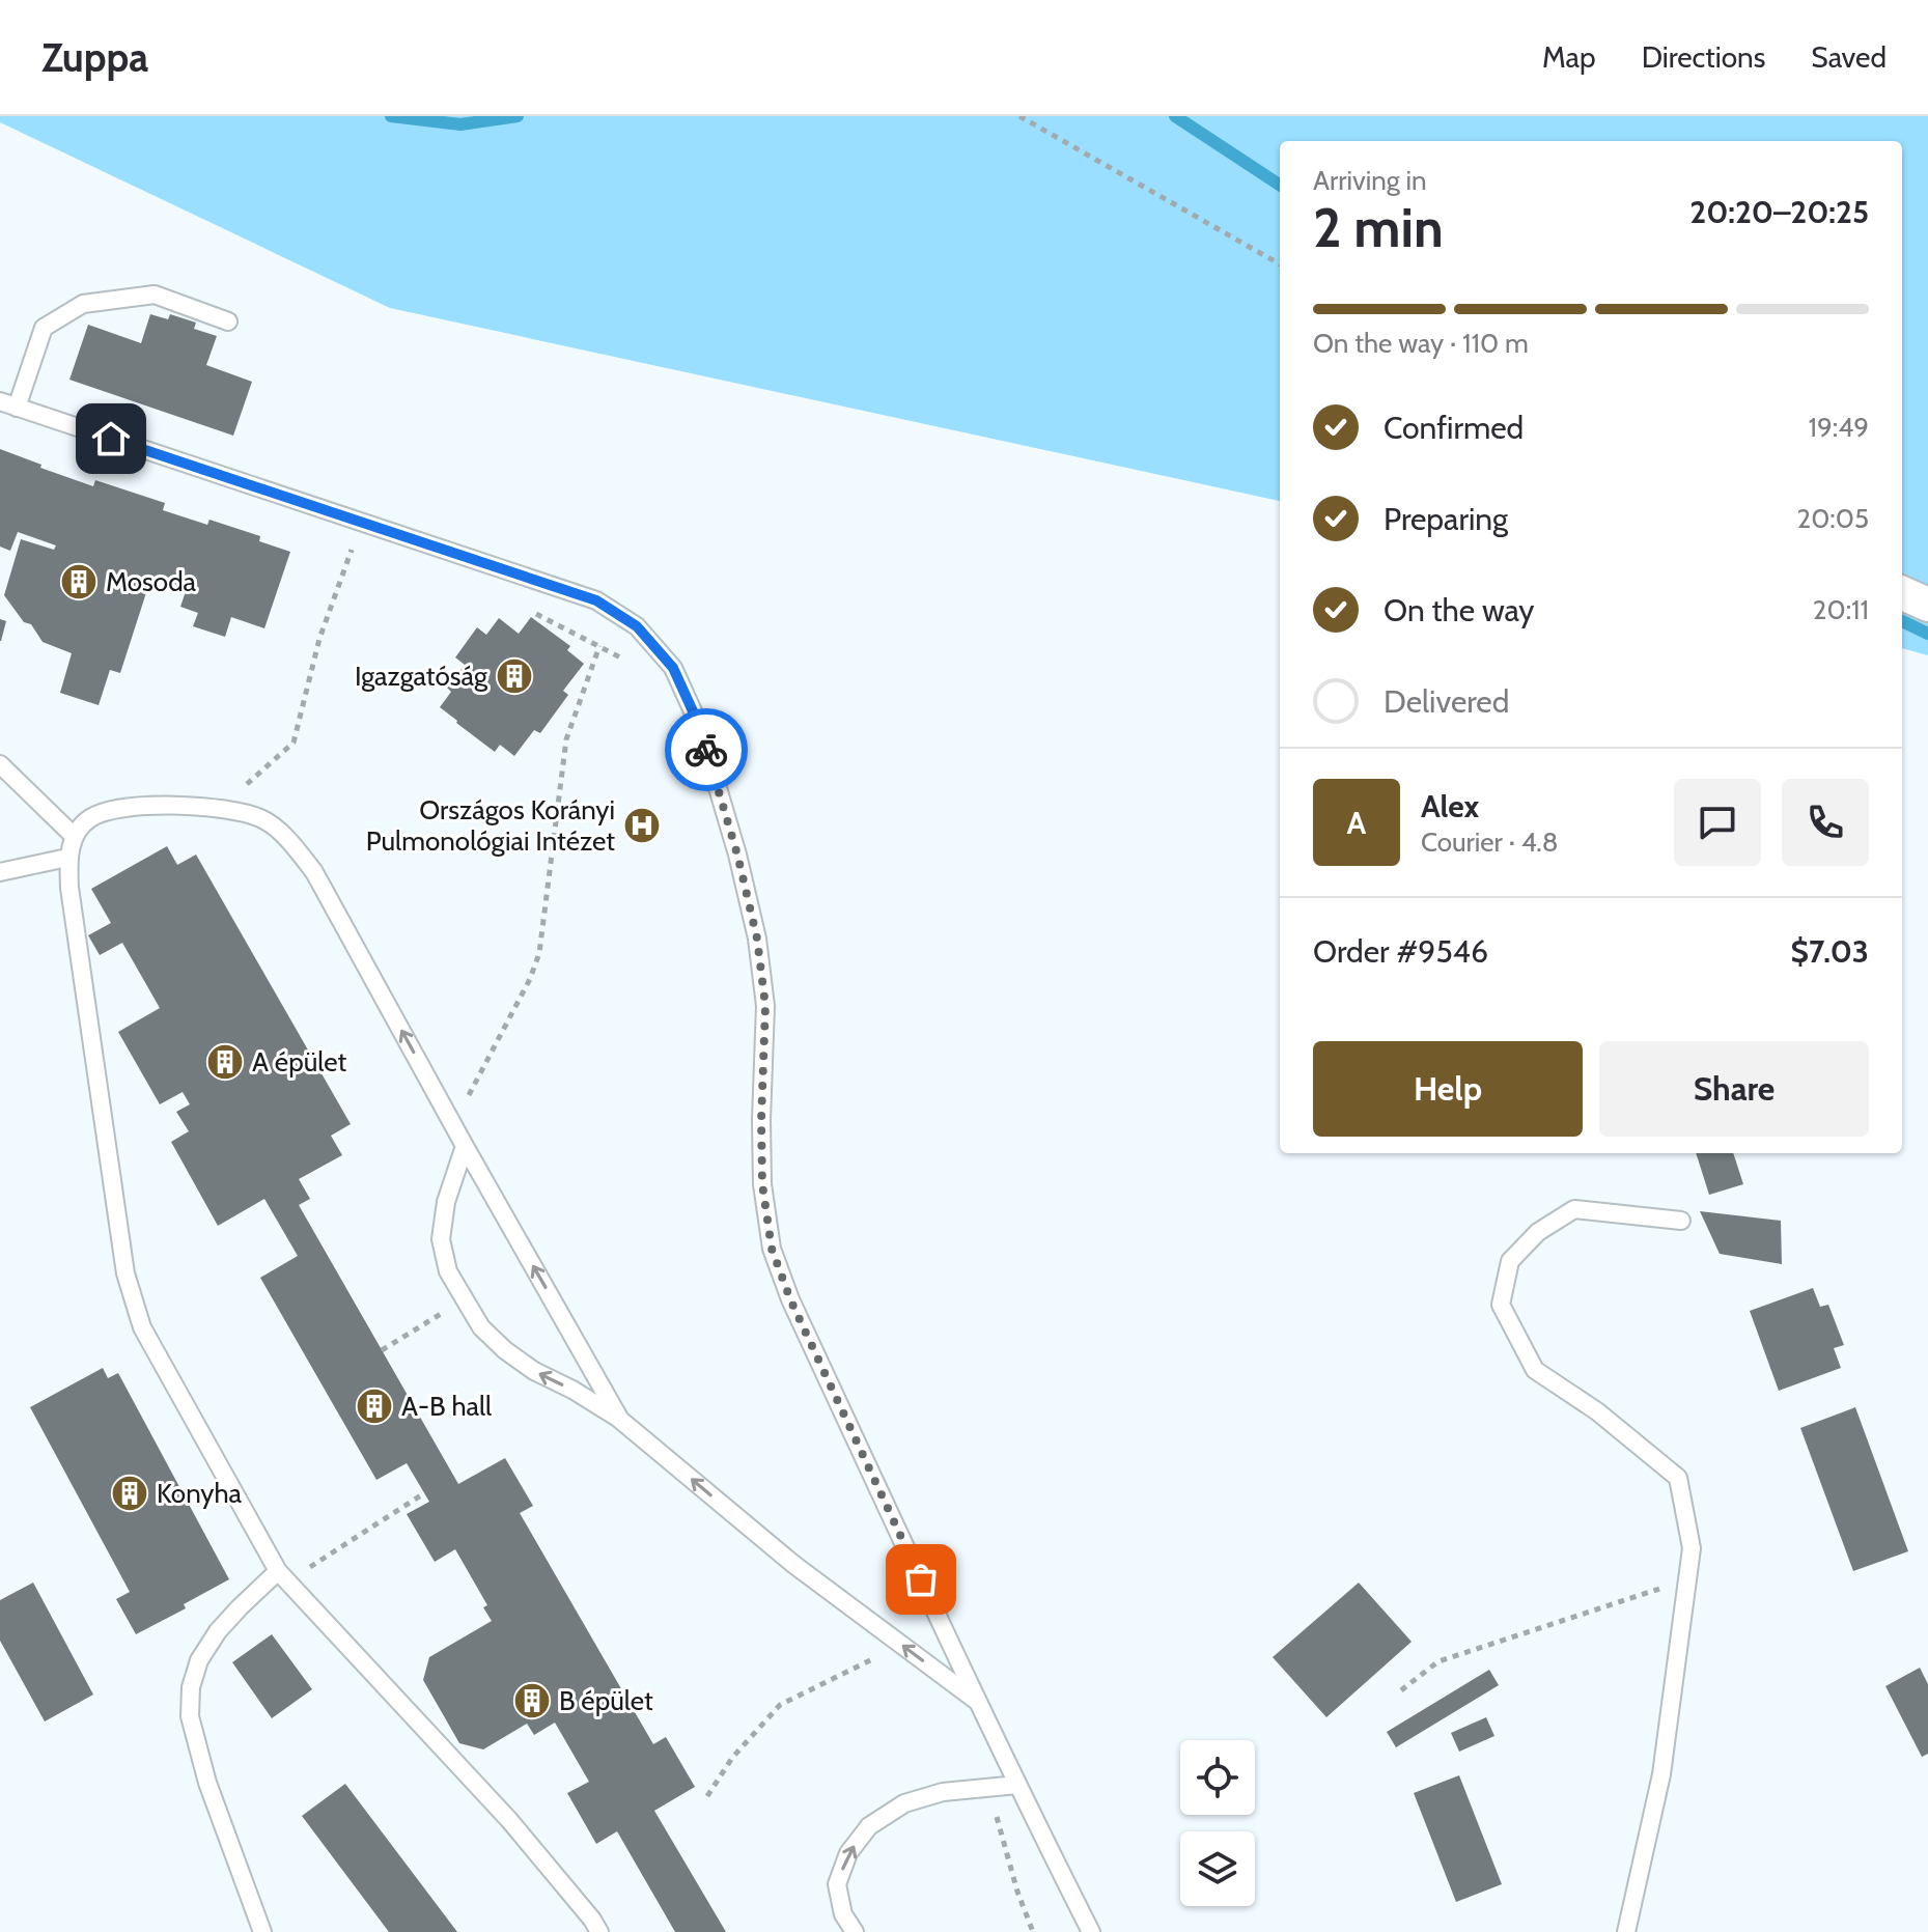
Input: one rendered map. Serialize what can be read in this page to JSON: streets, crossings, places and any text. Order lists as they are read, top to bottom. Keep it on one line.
{"places":{"building":["Mosoda","Igazgatóság","A épület","A-B hall","Konyha","B épület"],"hospital":["Országos Korányi Pulmonológiai Intézet"]},"page":{"header":"Zuppa","nav":["Map","Directions","Saved"],"heading":["2 min","Arriving in","20:20–20:25"],"panel":["Alex","Courier · 4.8","Order #9546","$7.03"],"bar":"On the way · 110 m","list":[["Confirmed","19:49"],["Preparing","20:05"],["On the way","20:11"],"Delivered"],"round":"A","buttons":["Help","Share"]}}
